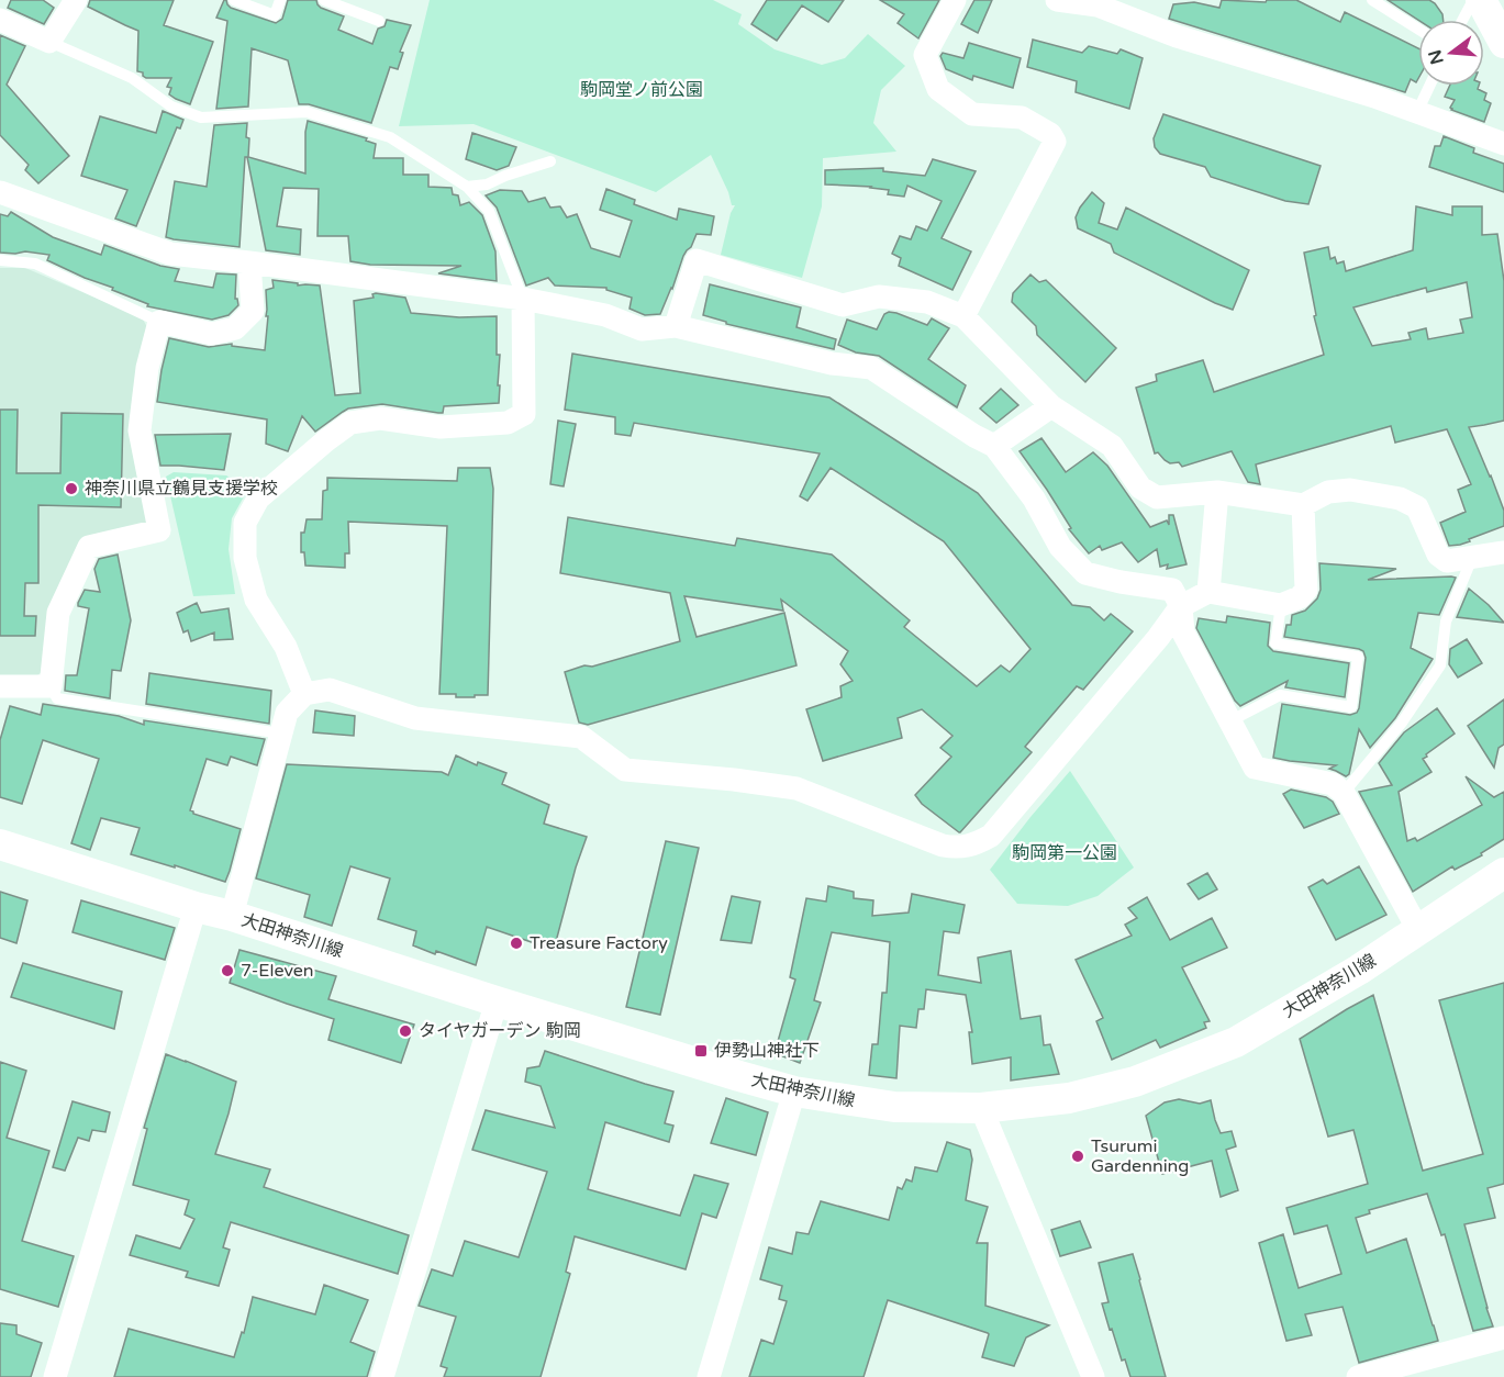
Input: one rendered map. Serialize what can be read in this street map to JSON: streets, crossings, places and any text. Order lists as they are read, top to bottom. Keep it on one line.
{"streets":{"main road":["大田神奈川線"]},"parks":["駒岡堂ノ前公園","駒岡第一公園"],"places":{"other":["神奈川県立鶴見支援学校","Treasure Factory","7-Eleven","タイヤガーデン 駒岡","Tsurumi Gardenning"],"transit":["伊勢山神社下"]},"north":"left"}
